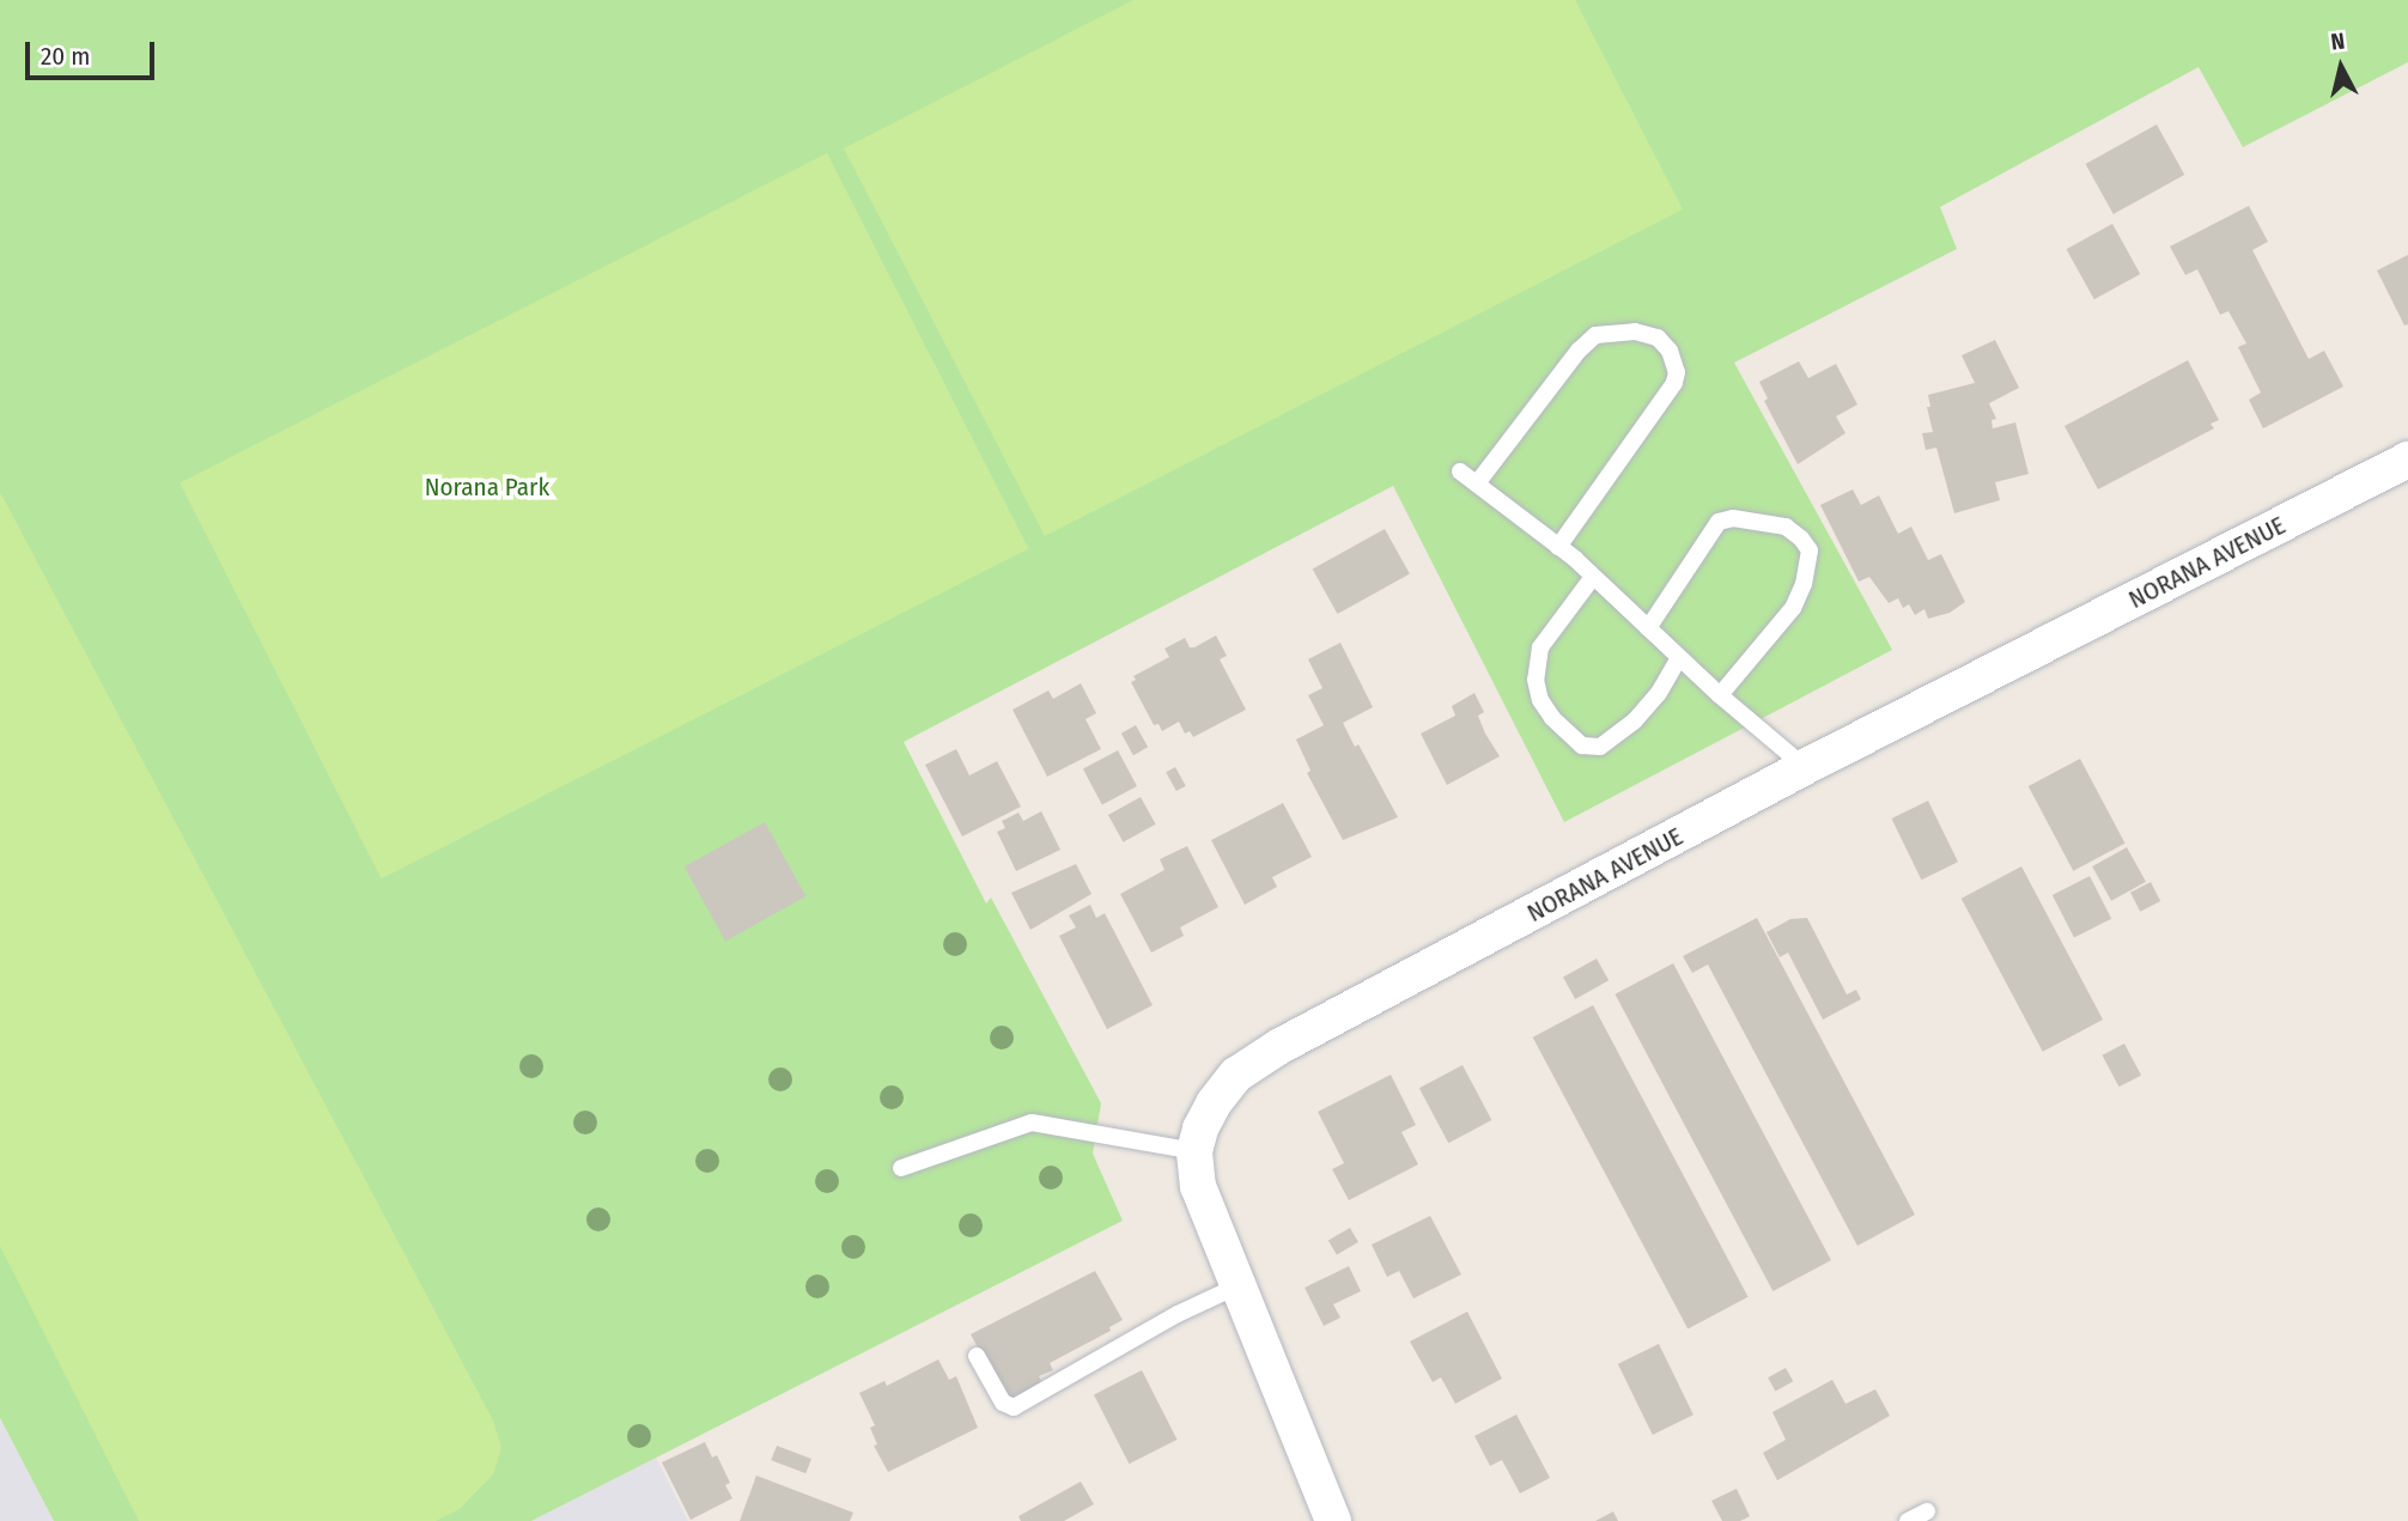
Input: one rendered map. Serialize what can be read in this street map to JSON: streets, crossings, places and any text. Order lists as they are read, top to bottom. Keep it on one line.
{"streets":{"street":["NORANA AVENUE"]},"parks":["Norana Park"],"scale_bar":"20 m","north":"top"}
